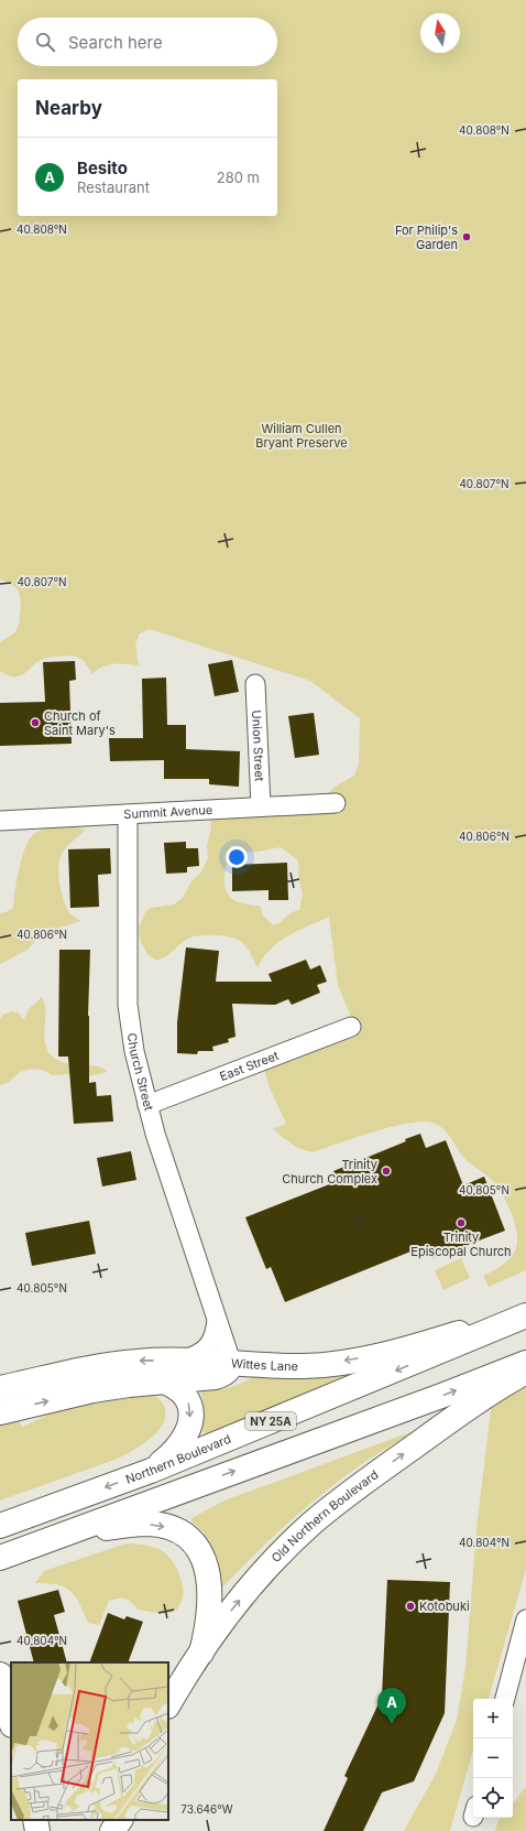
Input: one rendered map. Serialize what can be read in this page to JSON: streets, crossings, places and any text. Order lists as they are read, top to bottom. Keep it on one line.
{"streets":{"main road":["Wittes Lane","NY 25A","Northern Boulevard","Old Northern Boulevard"],"street":["Union Street","Summit Avenue","East Street","Church Street"]},"crossings":[["Union Street","Summit Avenue"],["Summit Avenue","Church Street"],["East Street","Church Street"],["Church Street","Wittes Lane"],["Wittes Lane","Northern Boulevard"]],"parks":["William Cullen Bryant Preserve"],"places":["For Philip's Garden","Church of Saint Mary's","Trinity Church Complex","Trinity Episcopal Church","Kotobuki"],"north":"top","page":{"search":"Search here","heading":"Nearby","list":[{"mark":"A","name":"Besito","note":"Restaurant","value":"280 m"}],"pins":"A","map_buttons":["+","−"]},"coordinates":["40.808°N","40.807°N","40.806°N","40.805°N","40.804°N","73.646°W"]}
